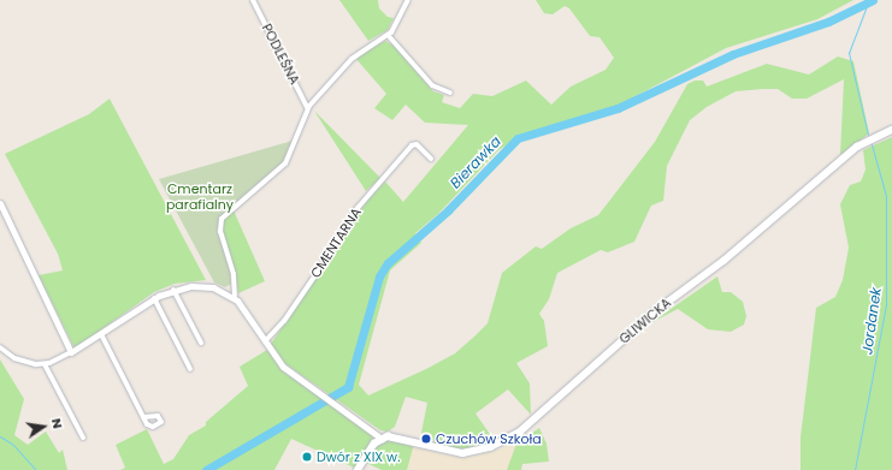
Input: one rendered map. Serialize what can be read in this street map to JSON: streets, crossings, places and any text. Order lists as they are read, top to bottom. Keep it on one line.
{"streets":{"main road":["GLIWICKA"],"street":["PODLEŚNA","CMENTARNA"]},"water":["Bierawka","Jordanek"],"parks":["Cmentarz parafialny"],"places":["Czuchów Szkoła","Dwór z XIX w."],"north":"right"}
